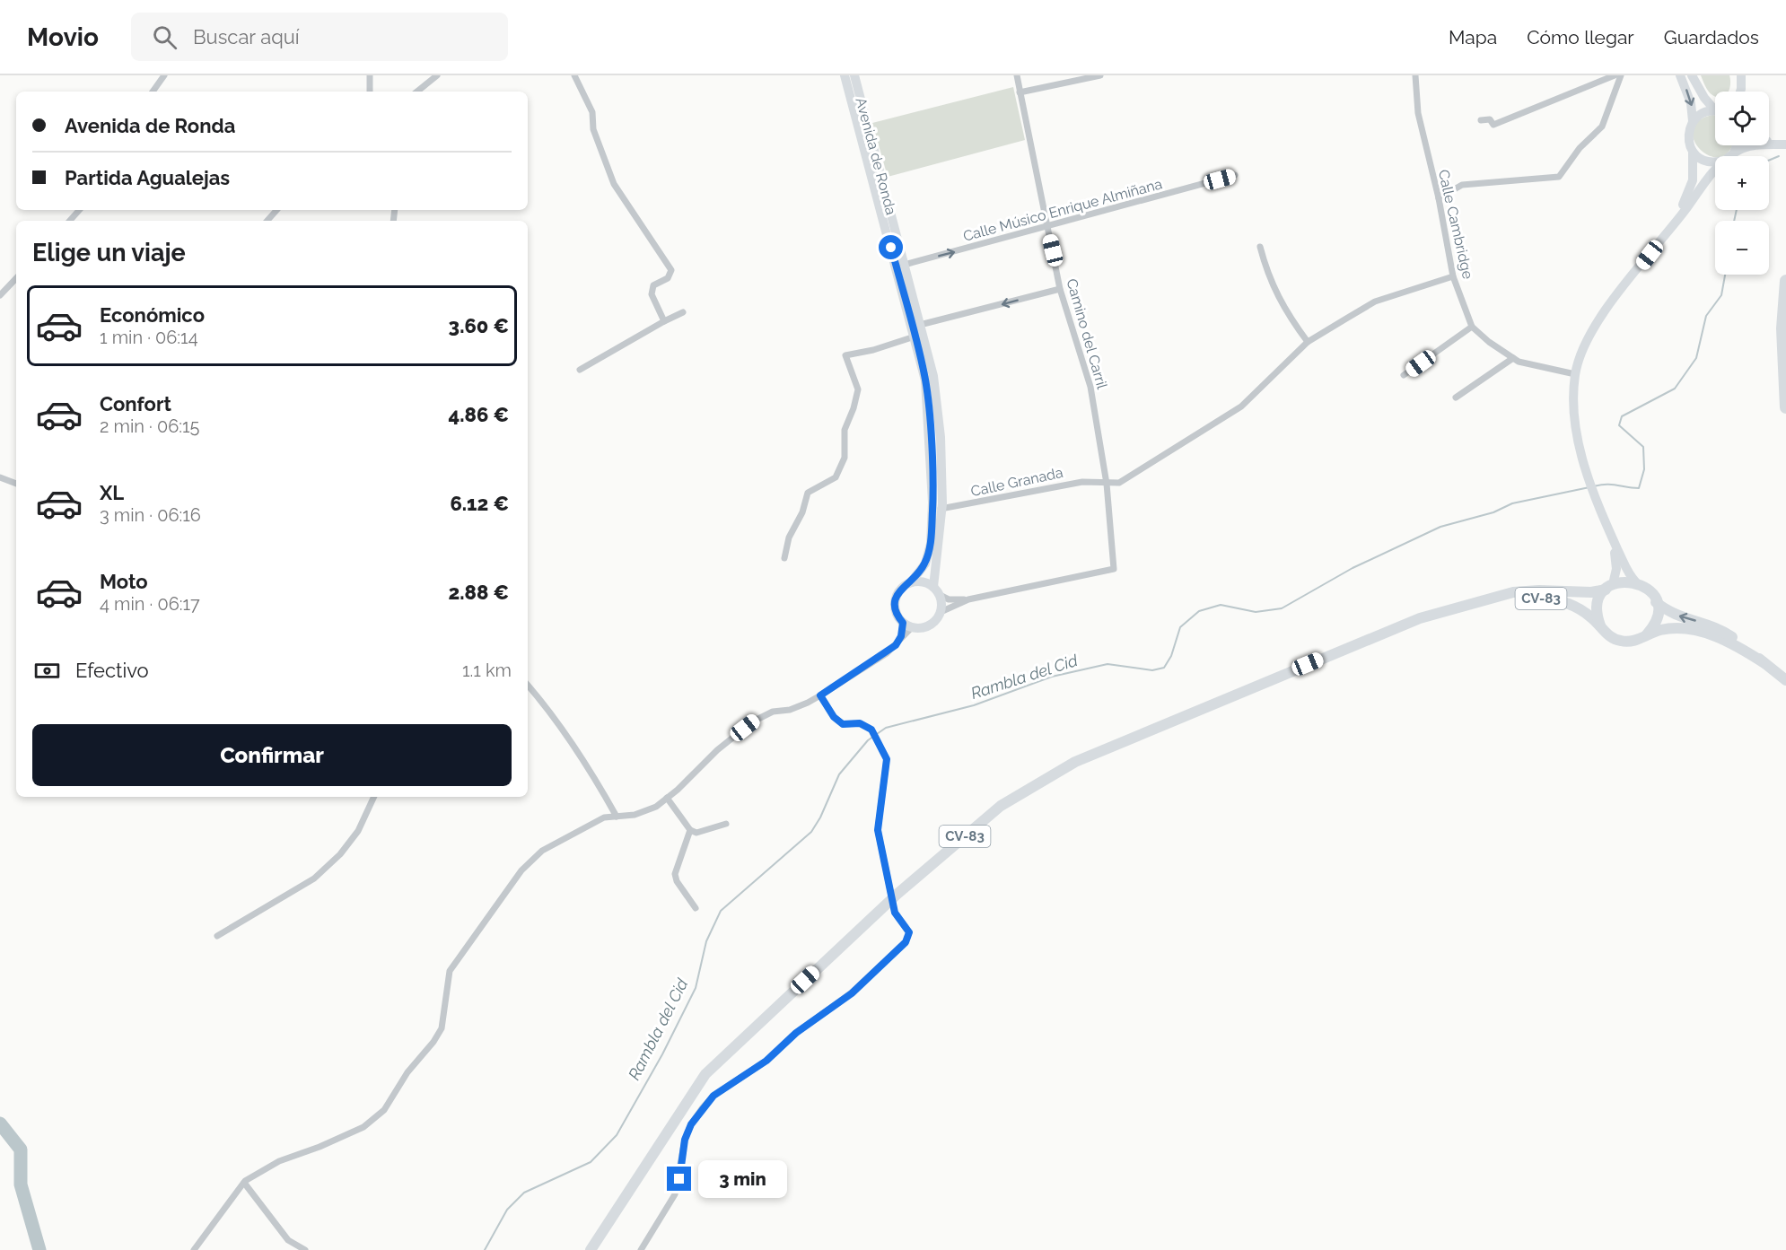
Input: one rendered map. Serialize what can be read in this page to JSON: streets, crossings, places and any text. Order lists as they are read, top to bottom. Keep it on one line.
{"streets":{"main road":["CV-83"],"street":["Avenida de Ronda","Calle Músico Enrique Almiñana","Calle Cambridge","Camino del Carril","Calle Granada"]},"crossings":[["Avenida de Ronda","Calle Músico Enrique Almiñana"],["Avenida de Ronda","Calle Granada"],["Calle Músico Enrique Almiñana","Camino del Carril"],["Camino del Carril","Calle Granada"]],"one_way":["Calle Músico Enrique Almiñana"],"water":["Rambla del Cid"],"page":{"header":"Movio","search":"Buscar aquí","nav":["Mapa","Cómo llegar","Guardados"],"map_buttons":["+","−"],"banner":["Avenida de Ronda","Partida Agualejas"],"heading":"Elige un viaje","list":[{"name":"Económico","note":"1 min · 06:14","value":"3.60 €"},{"name":"Confort","note":"2 min · 06:15","value":"4.86 €"},{"name":"XL","note":"3 min · 06:16","value":"6.12 €"},{"name":"Moto","note":"4 min · 06:17","value":"2.88 €"}],"pay":["Efectivo","1.1 km"],"buttons":"Confirmar","bubble":"3 min"}}
